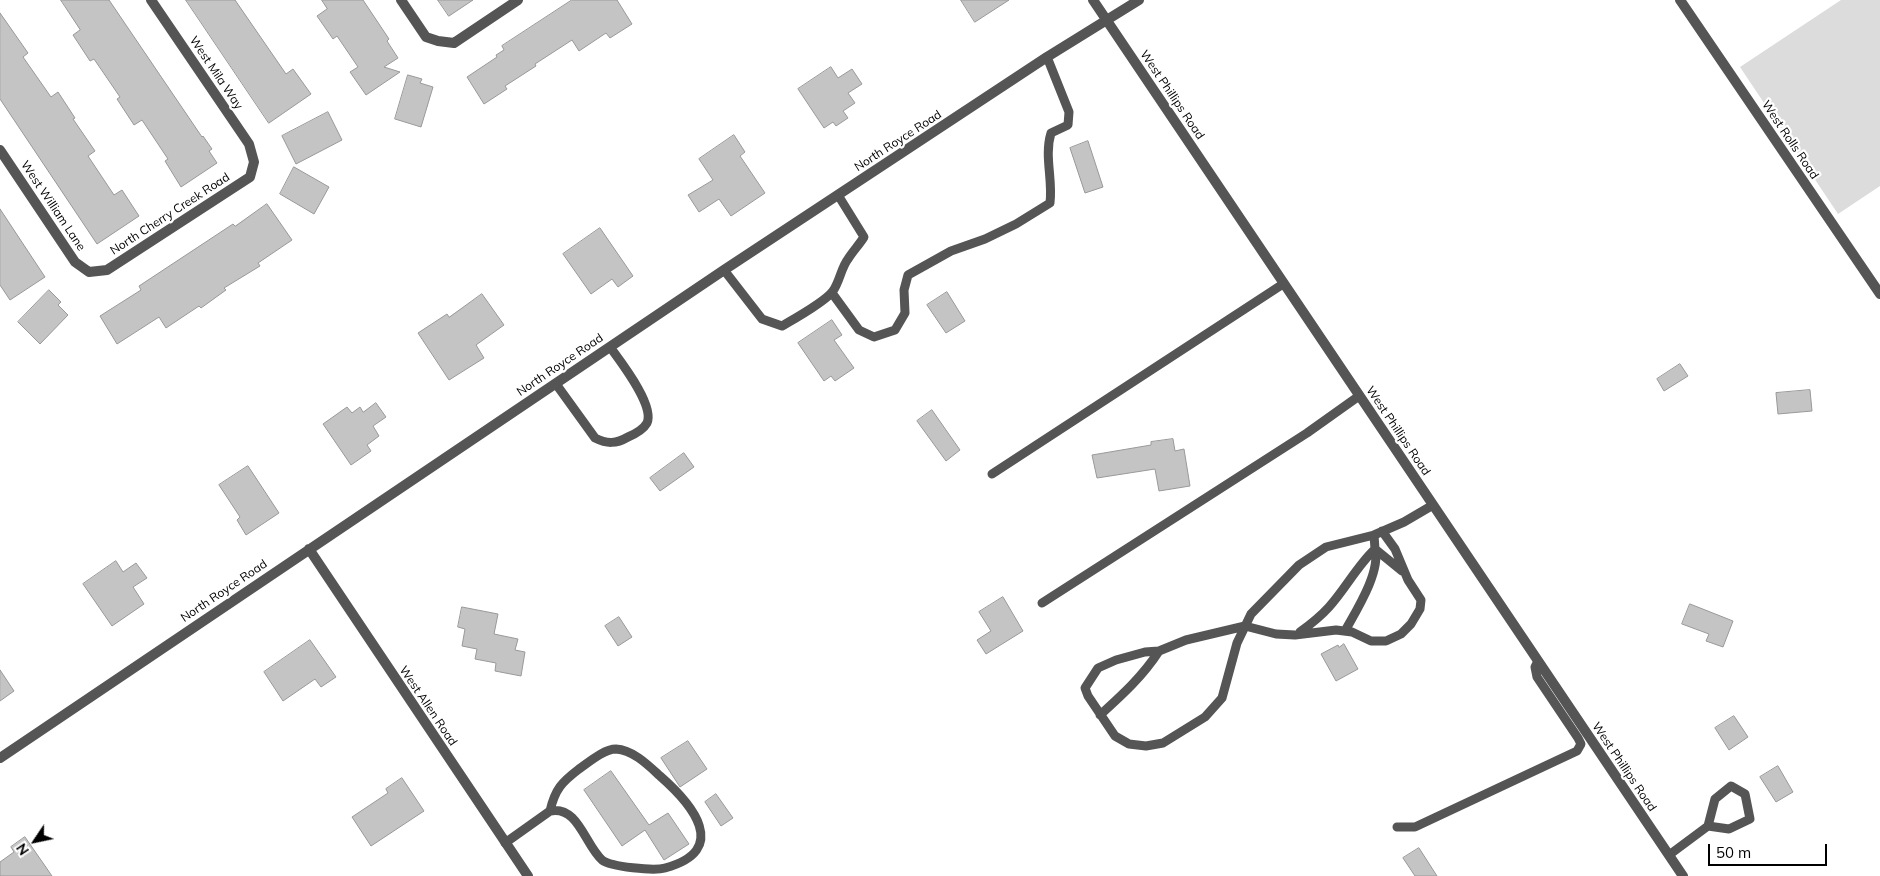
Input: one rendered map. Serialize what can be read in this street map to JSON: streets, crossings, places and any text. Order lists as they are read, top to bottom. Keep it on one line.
{"streets":{"street":["West Mila Way","West Phillips Road","West Rolls Road","North Royce Road","West William Lane","North Cherry Creek Road","West Allen Road"]},"crossings":[["West Mila Way","North Cherry Creek Road"],["West Phillips Road","North Royce Road"],["North Royce Road","West Allen Road"],["West William Lane","North Cherry Creek Road"]],"scale_bar":"50 m","north":"bottom left"}
